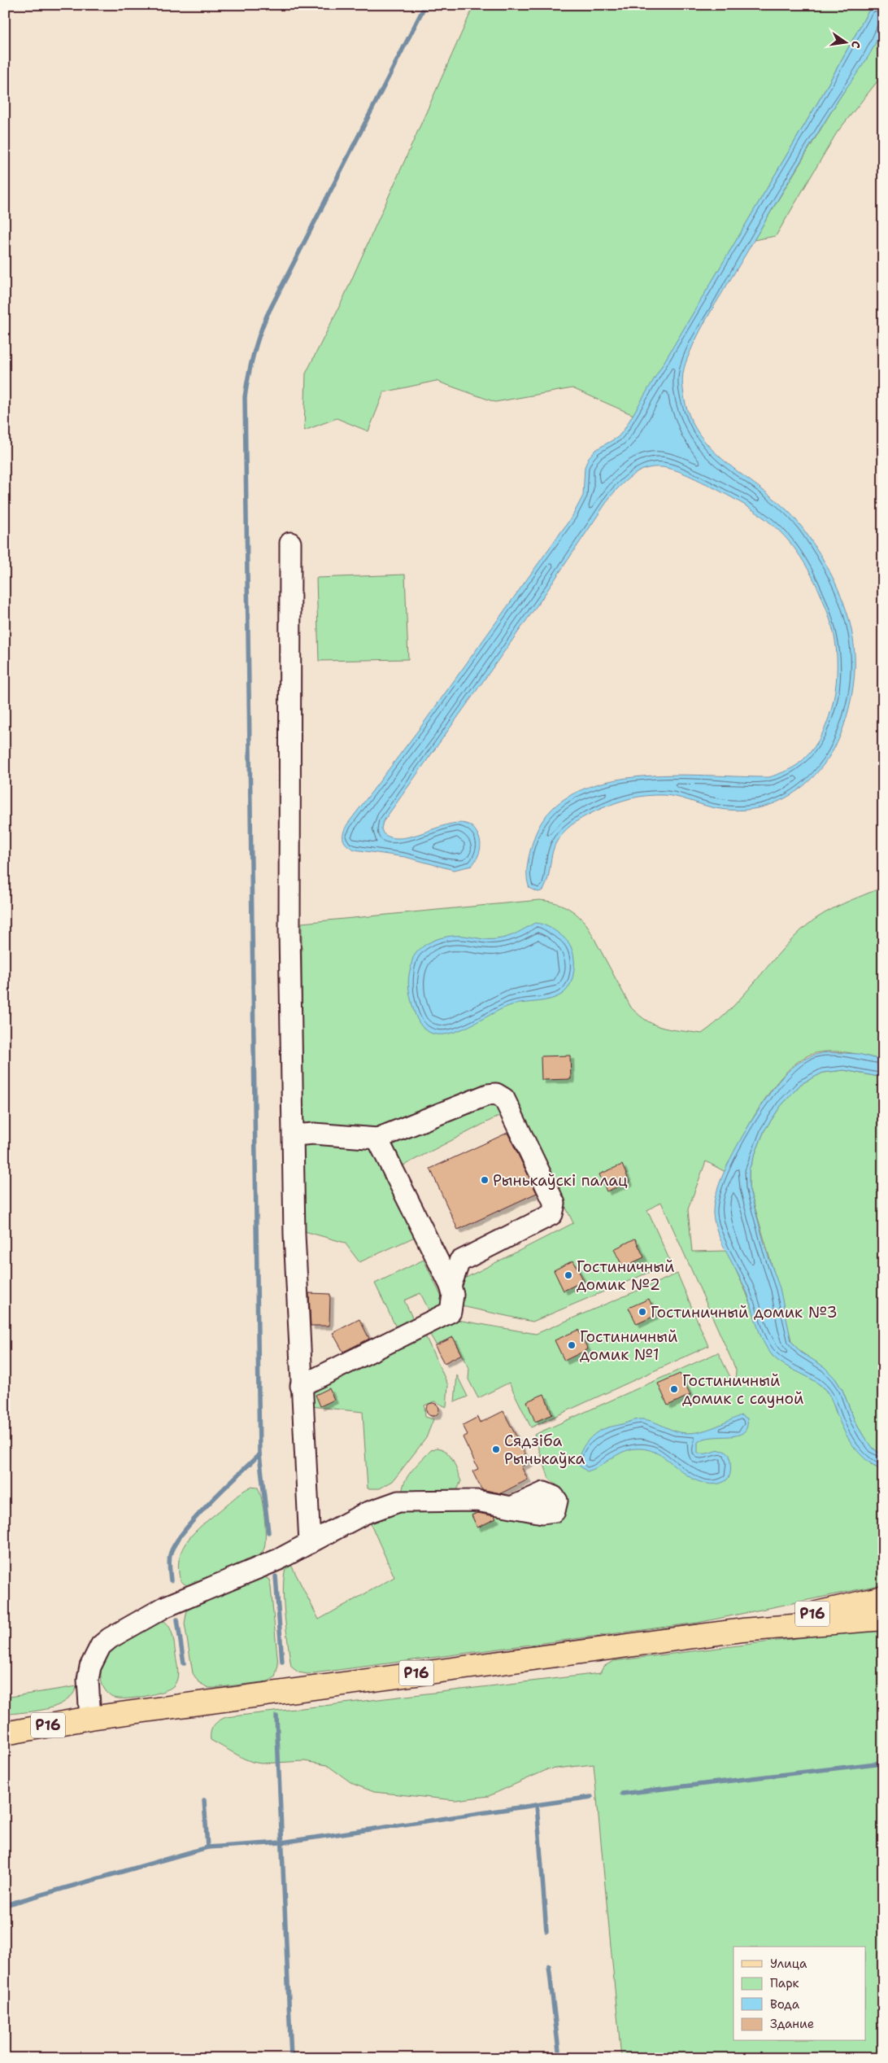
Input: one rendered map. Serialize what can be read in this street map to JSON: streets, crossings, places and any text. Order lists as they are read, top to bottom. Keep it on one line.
{"streets":{"main road":["Р16"]},"places":["Рынькаўскi палац","Гостиничный домик №2","Гостиничный домик №3","Гостиничный домик №1","Гостиничный домик с сауной","Сядзіба Рынькаўка"],"legend":["Улица","Парк","Вода","Здание"],"north":"right"}
